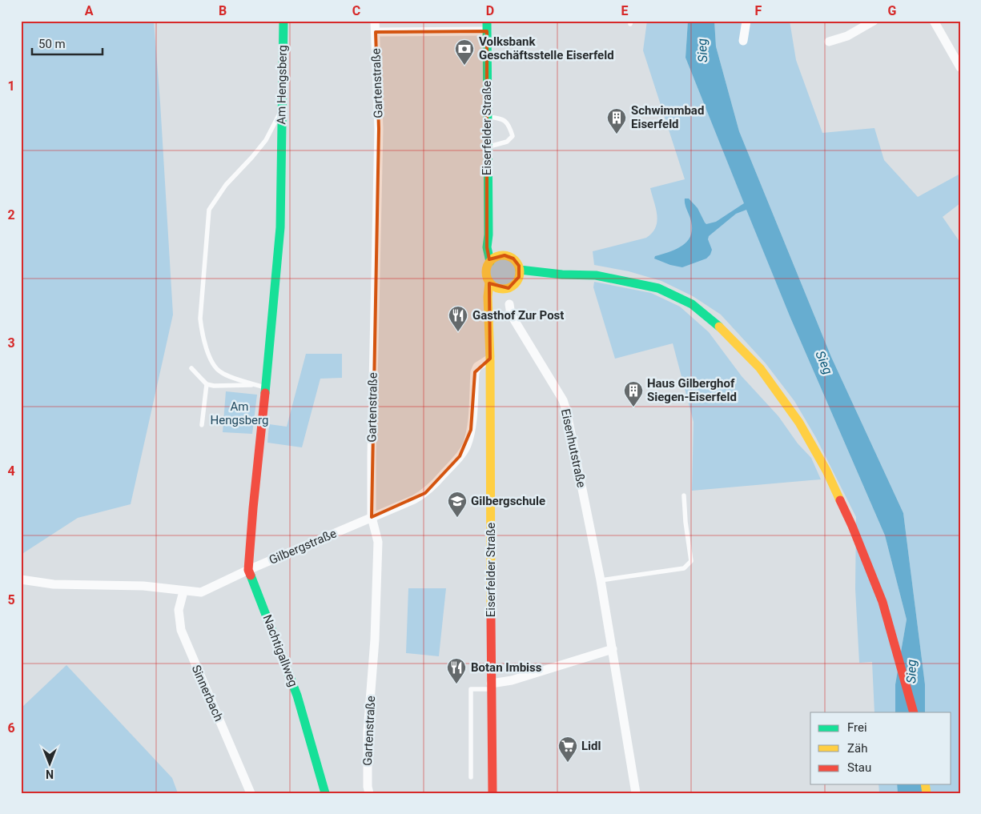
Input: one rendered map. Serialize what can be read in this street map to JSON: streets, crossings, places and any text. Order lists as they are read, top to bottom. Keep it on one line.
{"streets":{"main road":["Am Hengsberg","Eiserfelder Straße","Nachtigallweg"],"street":["Gartenstraße","Eisenhutstraße","Gilbergstraße","Sinnerbach"]},"crossings":[["Gartenstraße","Gilbergstraße"],["Am Hengsberg","Nachtigallweg"],["Eiserfelder Straße","Gilbergstraße"],["Gilbergstraße","Nachtigallweg"],["Gilbergstraße","Sinnerbach"]],"water":["Sieg"],"parks":["Am Hengsberg"],"places":{"bank":["Volksbank Geschäftsstelle Eiserfeld"],"building":["Schwimmbad Eiserfeld","Haus Gilberghof Siegen-Eiserfeld"],"restaurant":["Gasthof Zur Post","Botan Imbiss"],"school or university":["Gilbergschule"],"supermarket":["Lidl"]},"legend":["Frei","Zäh","Stau"],"scale_bar":"50 m","north":"bottom","grid":{"columns":["A","B","C","D","E","F","G"],"rows":["1","2","3","4","5","6"]}}
